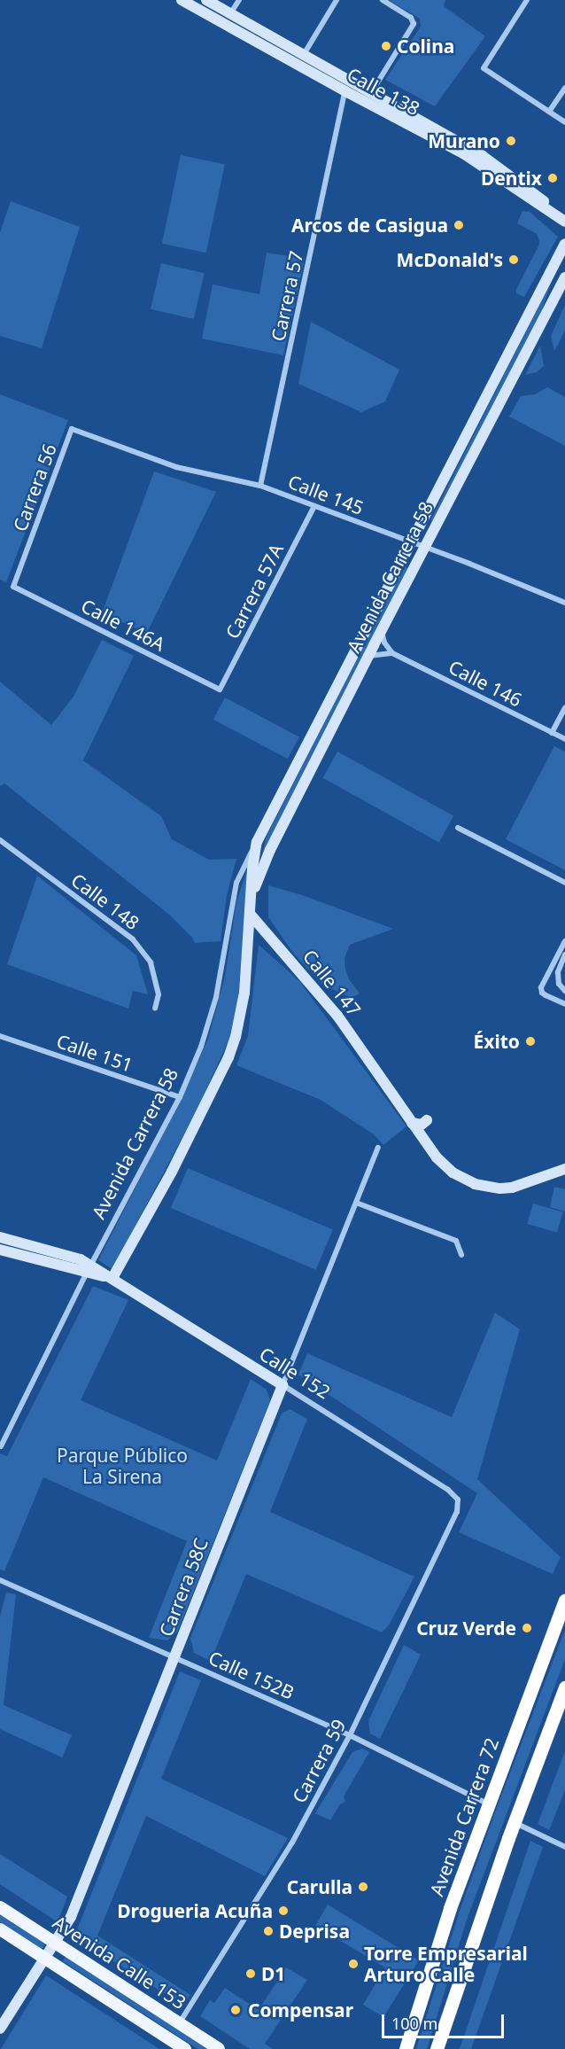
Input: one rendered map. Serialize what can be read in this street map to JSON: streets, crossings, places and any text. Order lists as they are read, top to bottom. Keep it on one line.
{"streets":{"highway":["Avenida Carrera 72"],"main road":["Calle 138","Avenida Carrera 58","Calle 147","Calle 152","Carrera 58C","Avenida Calle 153"],"street":["Carrera 57","Carrera 56","Calle 145","Carrera 57A","Calle 146A","Calle 146","Calle 148","Calle 151","Calle 152B","Carrera 59"]},"crossings":[["Calle 138","Carrera 57"],["Carrera 57","Calle 145"],["Carrera 56","Calle 145"],["Carrera 56","Calle 146A"],["Calle 145","Avenida Carrera 58"],["Calle 145","Carrera 57A"],["Avenida Carrera 58","Calle 147"],["Avenida Carrera 58","Calle 151"],["Avenida Carrera 58","Calle 152"],["Carrera 57A","Calle 146A"],["Calle 152","Carrera 58C"],["Calle 152","Carrera 59"],["Carrera 58C","Calle 152B"],["Carrera 58C","Avenida Calle 153"],["Calle 152B","Carrera 59"],["Calle 152B","Avenida Carrera 72"],["Carrera 59","Avenida Calle 153"]],"parks":["Parque Público La Sirena"],"places":["Colina","Murano","Dentix","Arcos de Casigua","McDonald's","Éxito","Cruz Verde","Carulla","Drogueria Acuña","Deprisa","Torre Empresarial Arturo Calle","D1","Compensar"],"scale_bar":"100 m"}
